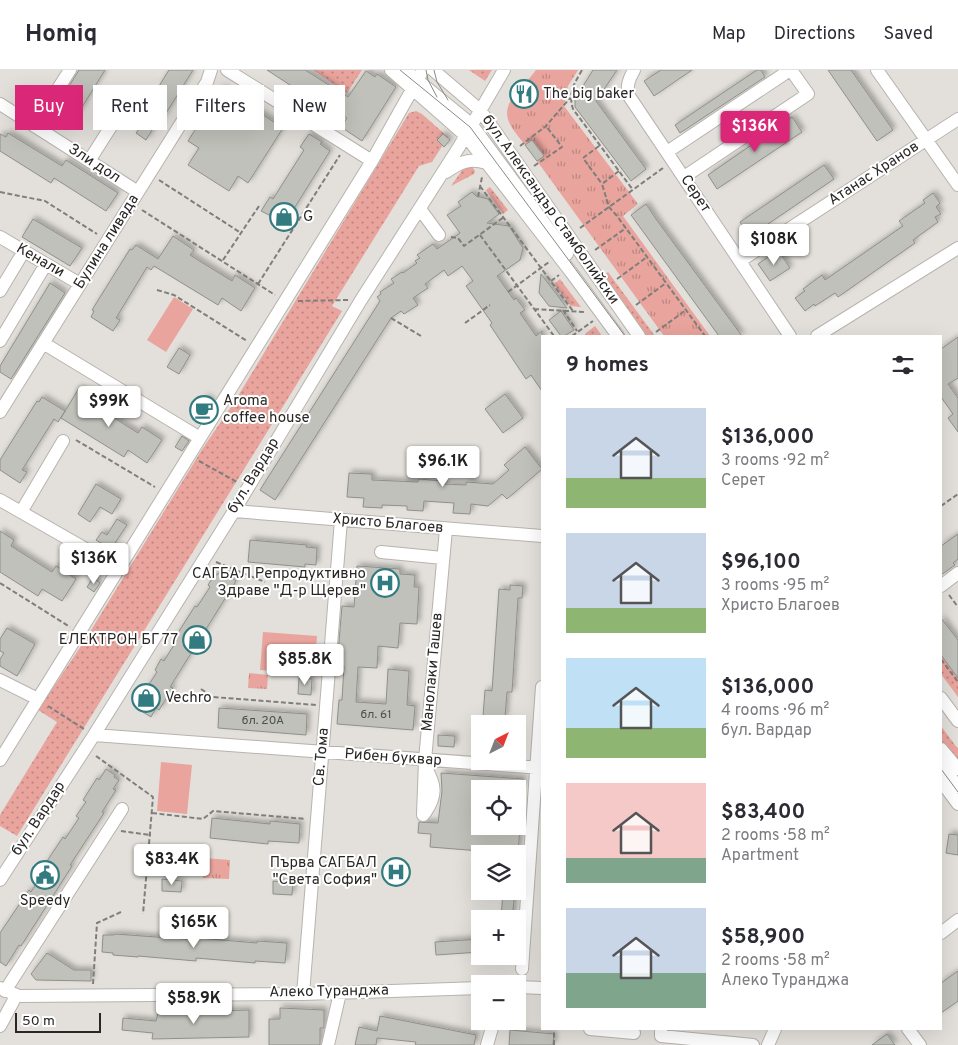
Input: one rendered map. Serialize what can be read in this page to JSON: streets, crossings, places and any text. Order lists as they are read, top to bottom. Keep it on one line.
{"streets":{"street":["Зли дол","Атанас Хранов","Серет","бул. Александър Стамболийски","Булина ливада","Кенали","бул. Вардар","Христо Благоев","Манолаки Ташев","Св. Тома","Рибен буквар","Алеко Туранджа"]},"crossings":[["Зли дол","Булина ливада"],["Атанас Хранов","Серет"],["бул. Александър Стамболийски","бул. Вардар"],["Булина ливада","Кенали"],["бул. Вардар","Христо Благоев"],["бул. Вардар","Рибен буквар"],["Христо Благоев","Манолаки Ташев"],["Христо Благоев","Св. Тома"],["Манолаки Ташев","Рибен буквар"],["Св. Тома","Рибен буквар"],["Св. Тома","Алеко Туранджа"]],"places":{"restaurant":["The big baker"],"shop":["G","ЕЛЕКТРОН БГ 77","Vechro"],"cafe":["Aroma coffee house"],"hospital":["САГБАЛ Репродуктивно Здраве \"Д-р Щерев\"","Първа САГБАЛ \"Света София\""],"public building":["Speedy"]},"house_numbers":["бл. 61","бл. 20А"],"scale_bar":"50 m","north":"top right","page":{"header":"Homiq","nav":["Map","Directions","Saved"],"chip":["Buy","Rent","Filters","New"],"price":["$136K","$108K","$99K","$96.1K","$136K","$85.8K","$83.4K","$165K","$58.9K"],"heading":"9 homes","list":[{"name":"$136,000","note":"3 rooms · 92 m² · Серет"},{"name":"$96,100","note":"3 rooms · 95 m² · Христо Благоев"},{"name":"$136,000","note":"4 rooms · 96 m² · бул. Вардар"},{"name":"$83,400","note":"2 rooms · 58 m² · Apartment"},{"name":"$58,900","note":"2 rooms · 58 m² · Алеко Туранджа"}],"map_buttons":["+","−"],"scale":"50 m"}}
